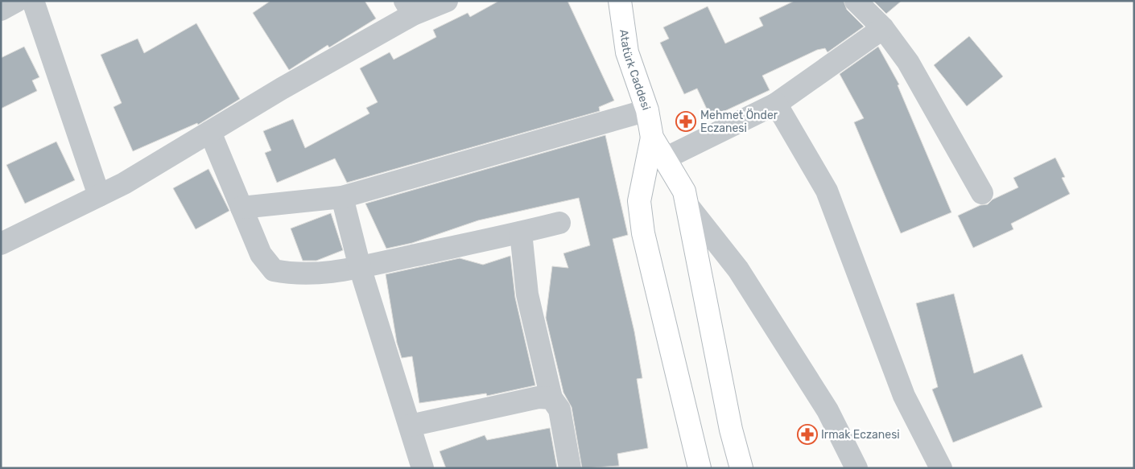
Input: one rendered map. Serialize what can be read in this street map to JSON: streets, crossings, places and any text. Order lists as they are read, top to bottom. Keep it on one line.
{"streets":{"main road":["Atatürk Caddesi"]},"places":{"pharmacy":["Mehmet Önder Eczanesi","Irmak Eczanesi"]}}
